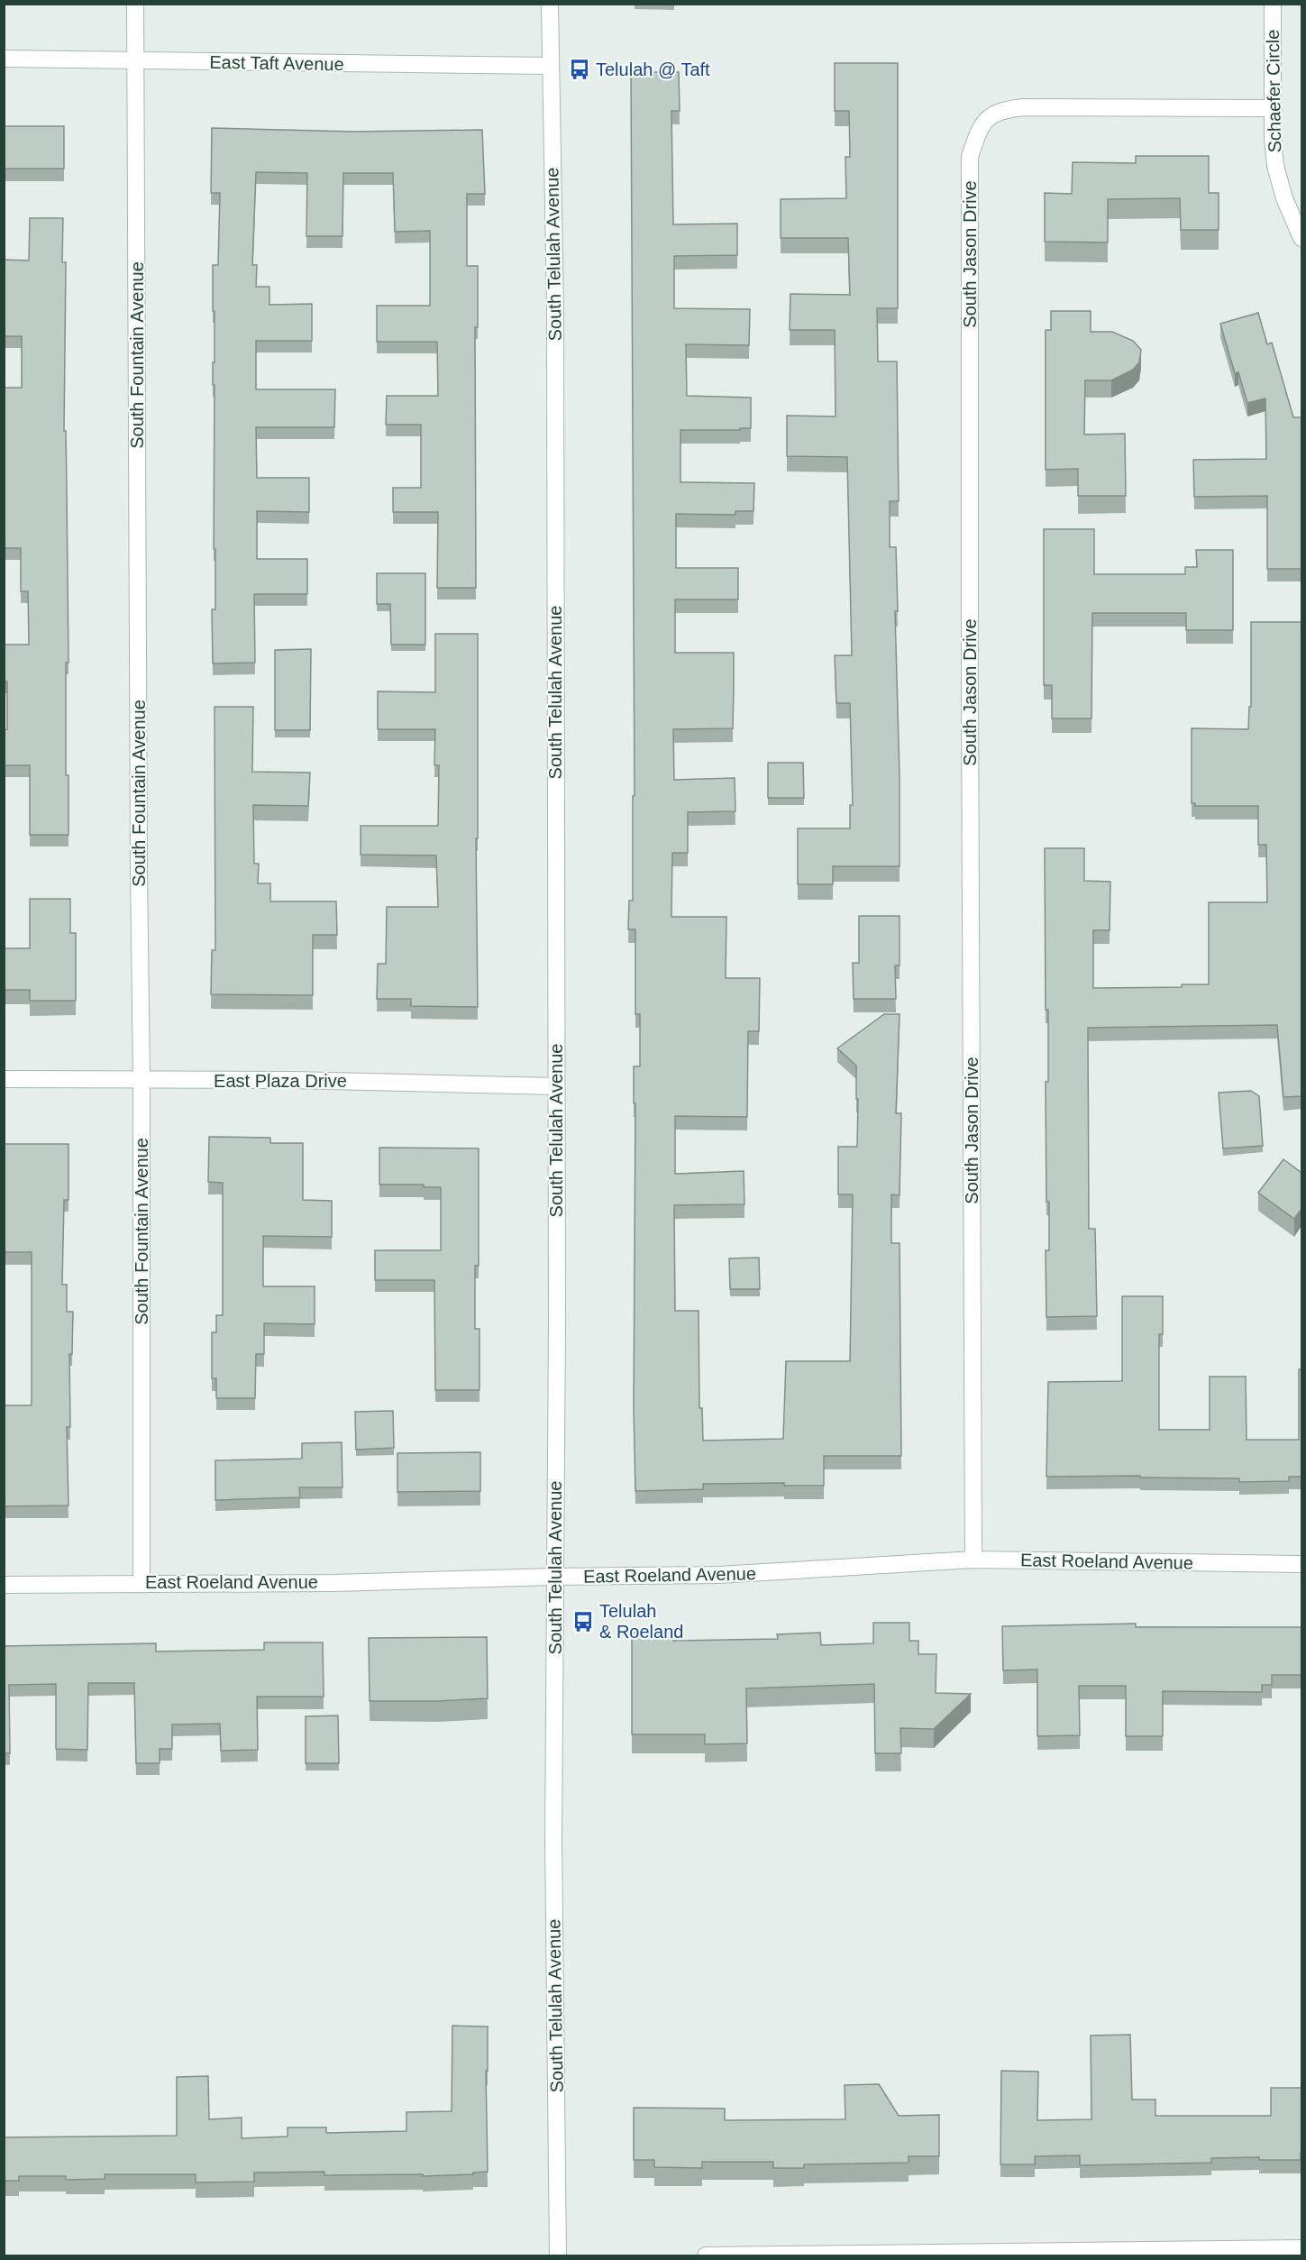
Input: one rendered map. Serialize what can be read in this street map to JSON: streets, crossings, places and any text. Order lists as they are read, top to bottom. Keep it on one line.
{"streets":{"street":["East Taft Avenue","Schaefer Circle","South Telulah Avenue","South Jason Drive","South Fountain Avenue","East Plaza Drive","East Roeland Avenue"]},"crossings":[["East Taft Avenue","South Telulah Avenue"],["East Taft Avenue","South Fountain Avenue"],["Schaefer Circle","South Jason Drive"],["South Telulah Avenue","East Plaza Drive"],["South Telulah Avenue","East Roeland Avenue"],["South Jason Drive","East Roeland Avenue"],["South Fountain Avenue","East Plaza Drive"],["South Fountain Avenue","East Roeland Avenue"]],"places":{"bus stop":["Telulah @ Taft","Telulah & Roeland"]}}
